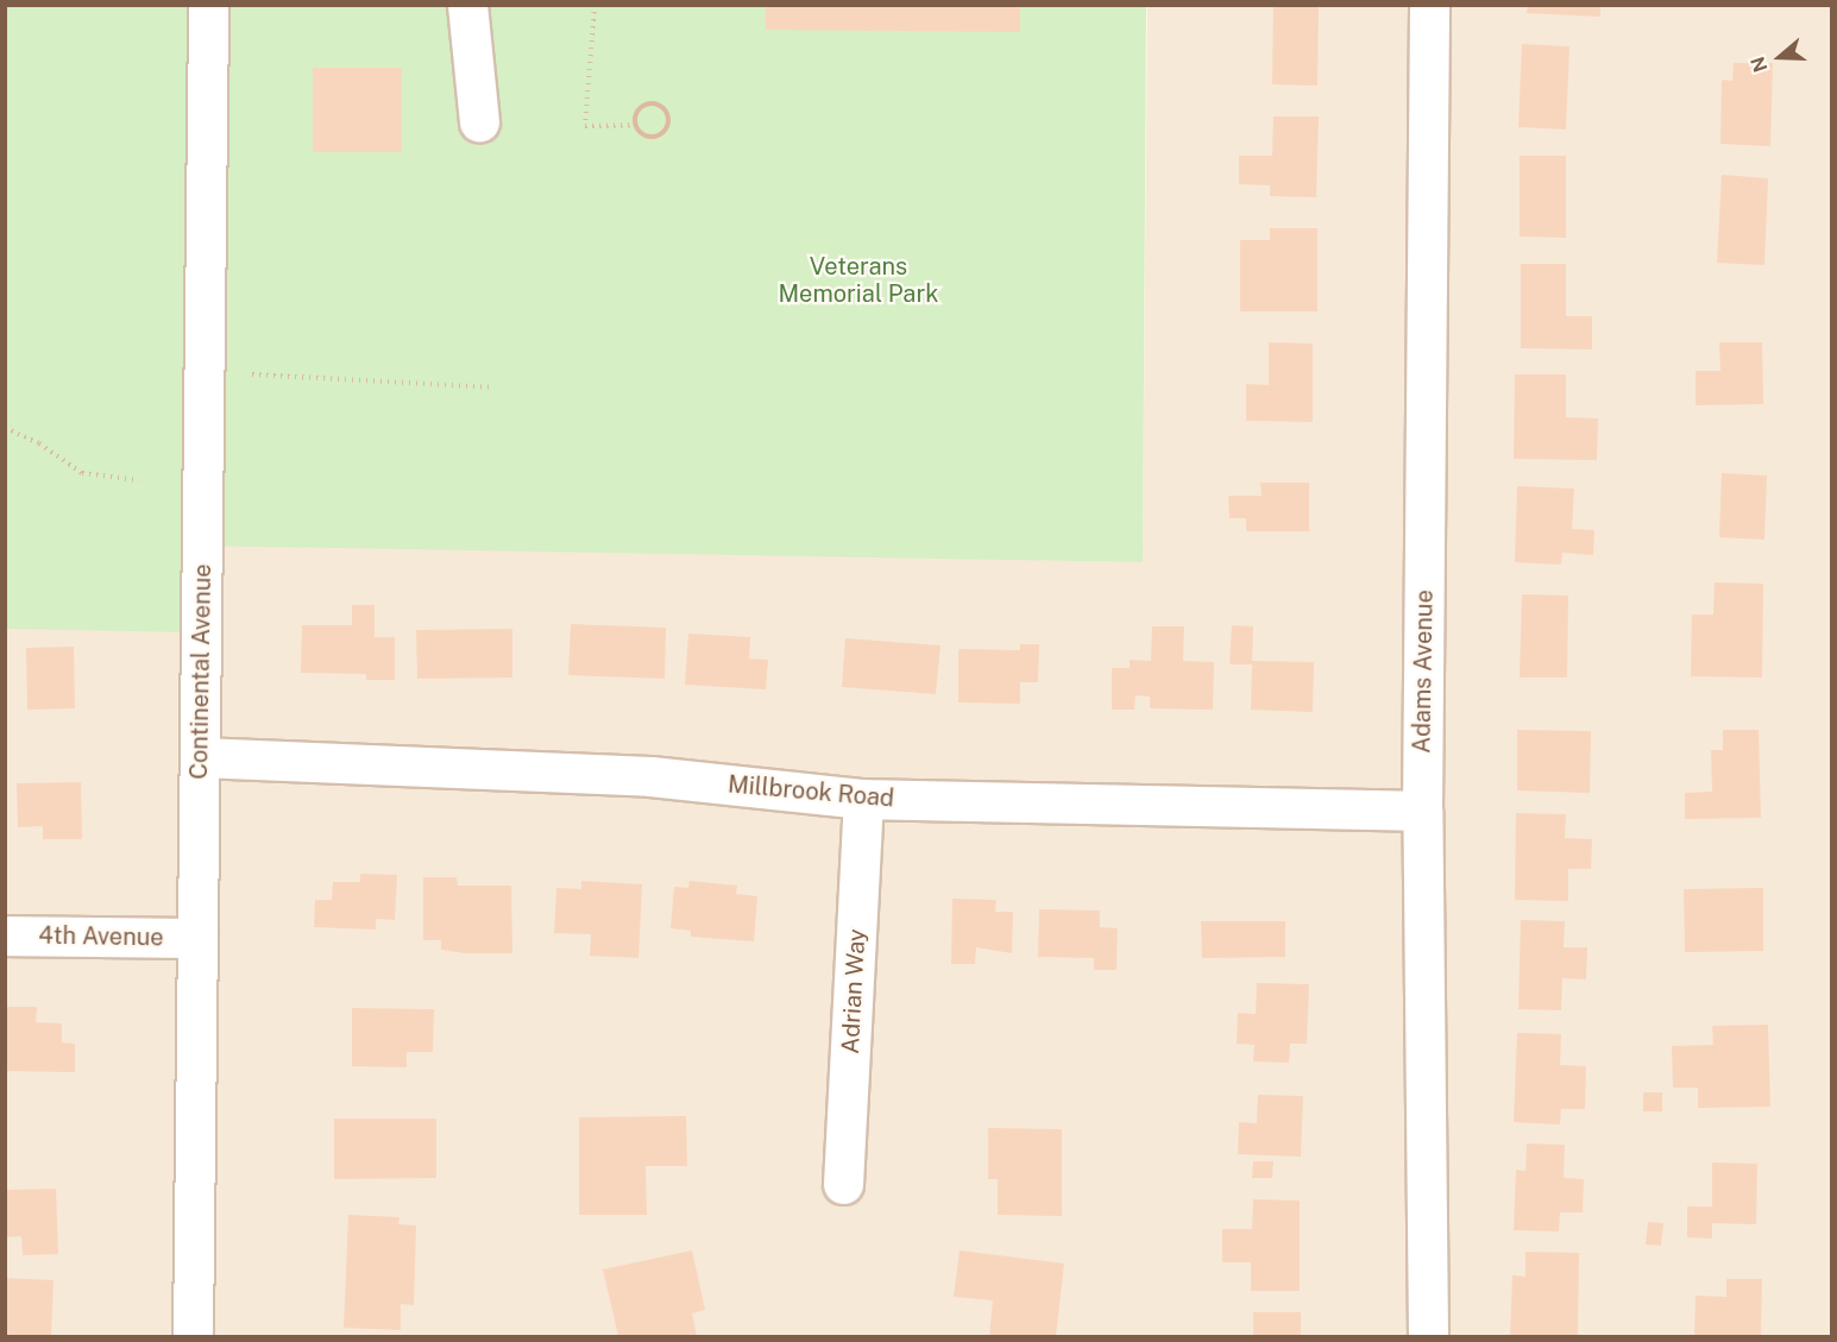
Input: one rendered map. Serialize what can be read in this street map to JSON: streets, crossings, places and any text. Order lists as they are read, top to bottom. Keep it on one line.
{"streets":{"street":["Continental Avenue","Adams Avenue","Millbrook Road","4th Avenue","Adrian Way"]},"crossings":[["Continental Avenue","Millbrook Road"],["Continental Avenue","4th Avenue"],["Adams Avenue","Millbrook Road"],["Millbrook Road","Adrian Way"]],"parks":["Veterans Memorial Park"],"north":"left"}
